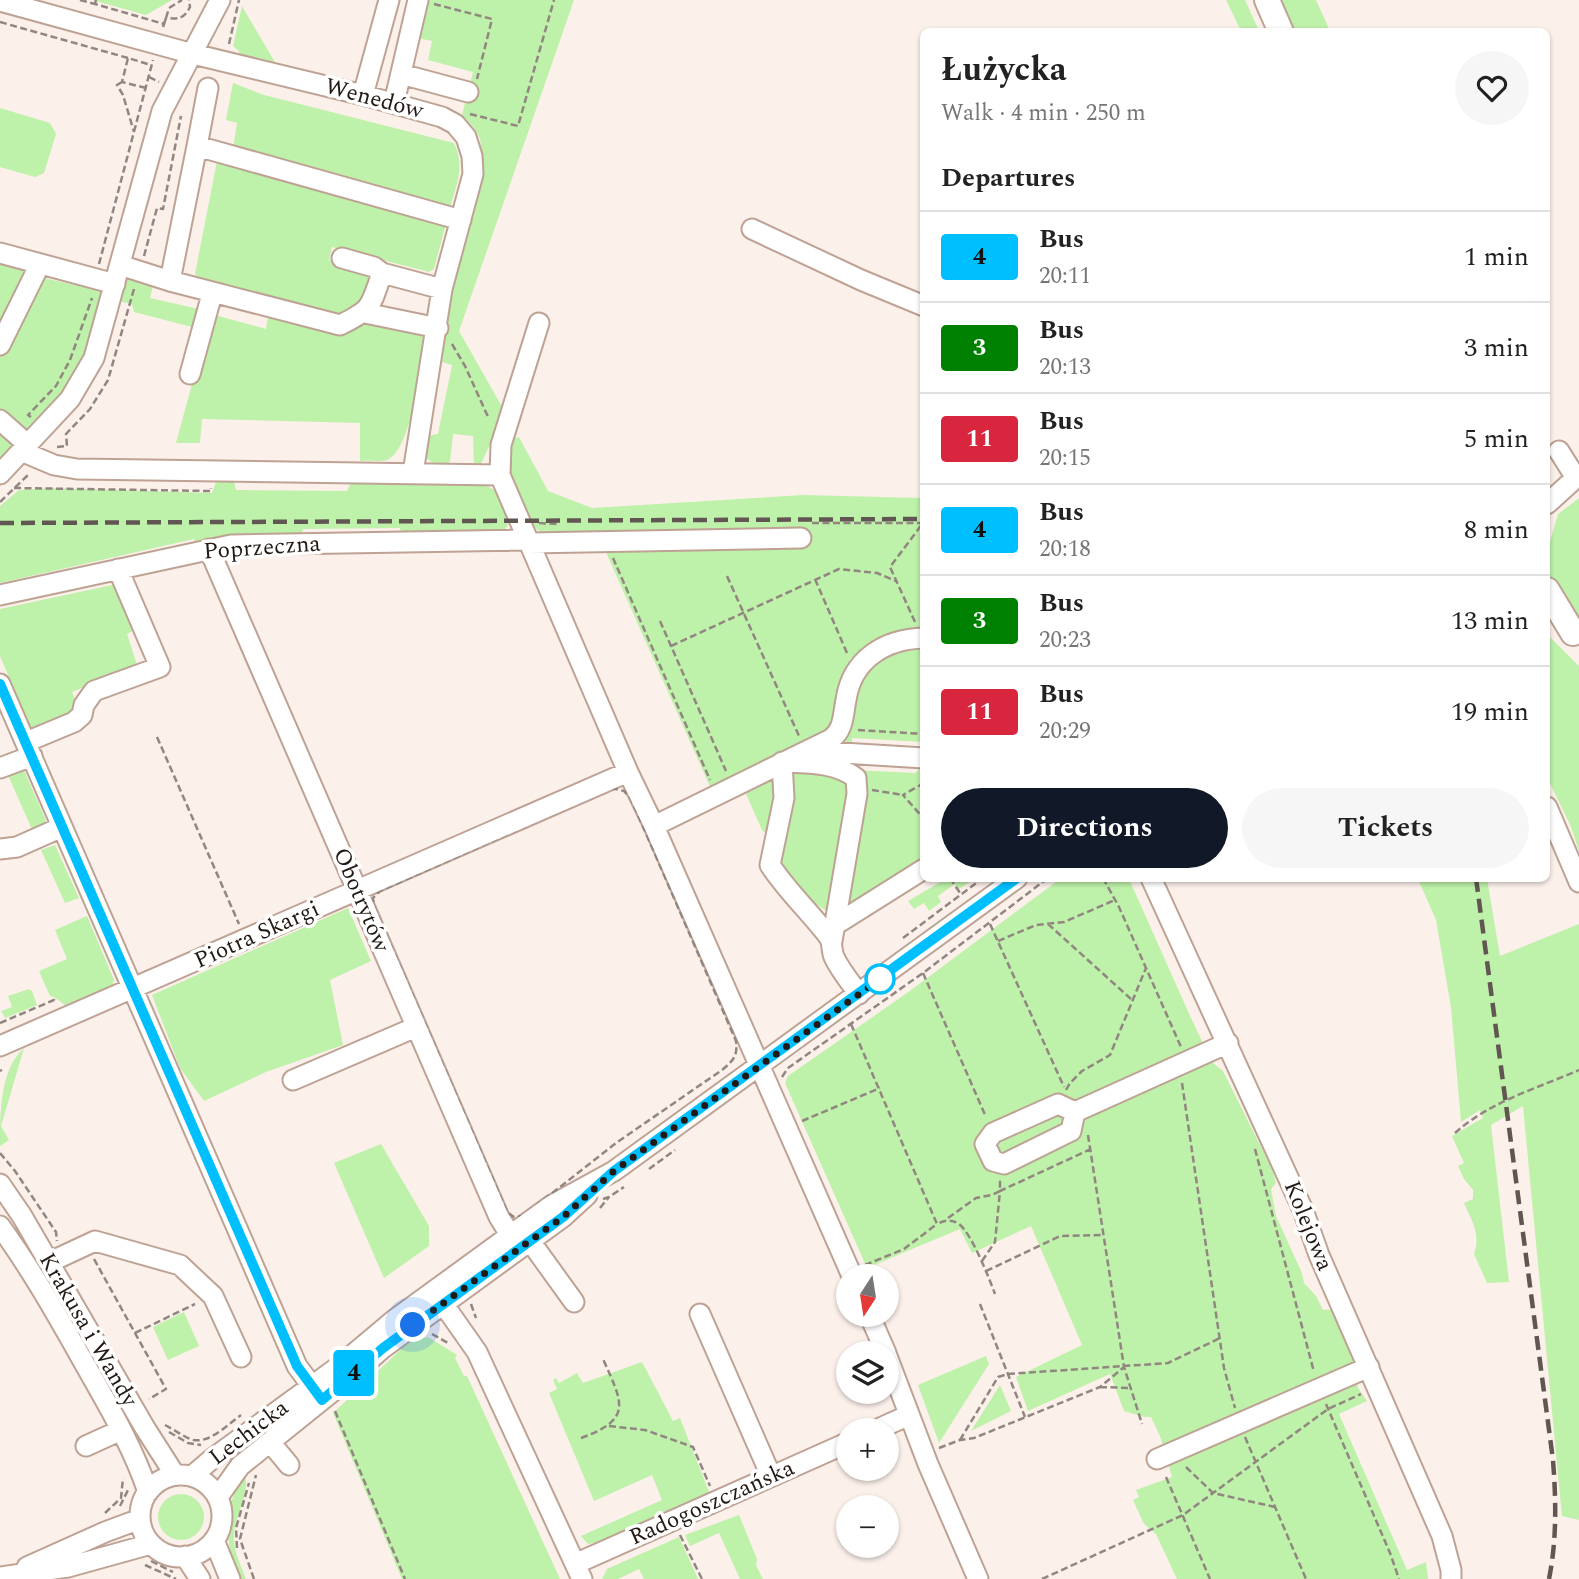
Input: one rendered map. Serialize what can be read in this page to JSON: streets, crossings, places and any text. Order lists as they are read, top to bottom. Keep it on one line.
{"streets":{"street":["Wenedów","Poprzeczna","Obotrytów","Piotra Skargi","Kolejowa","Krakusa i Wandy","Lechicka","Radogoszczańska"]},"crossings":[["Poprzeczna","Obotrytów"],["Obotrytów","Piotra Skargi"],["Obotrytów","Lechicka"],["Krakusa i Wandy","Lechicka"]],"lines":["bus line 4"],"north":"bottom","page":{"on_map":"4","heading":[["Łużycka","Walk · 4 min · 250 m"],"Departures"],"list":[{"mark":"4","name":"Bus","note":"20:11","value":"1 min"},{"mark":"3","name":"Bus","note":"20:13","value":"3 min"},{"mark":"11","name":"Bus","note":"20:15","value":"5 min"},{"mark":"4","name":"Bus","note":"20:18","value":"8 min"},{"mark":"3","name":"Bus","note":"20:23","value":"13 min"},{"mark":"11","name":"Bus","note":"20:29","value":"19 min"}],"buttons":["Directions","Tickets"],"map_buttons":["+","−"]}}
